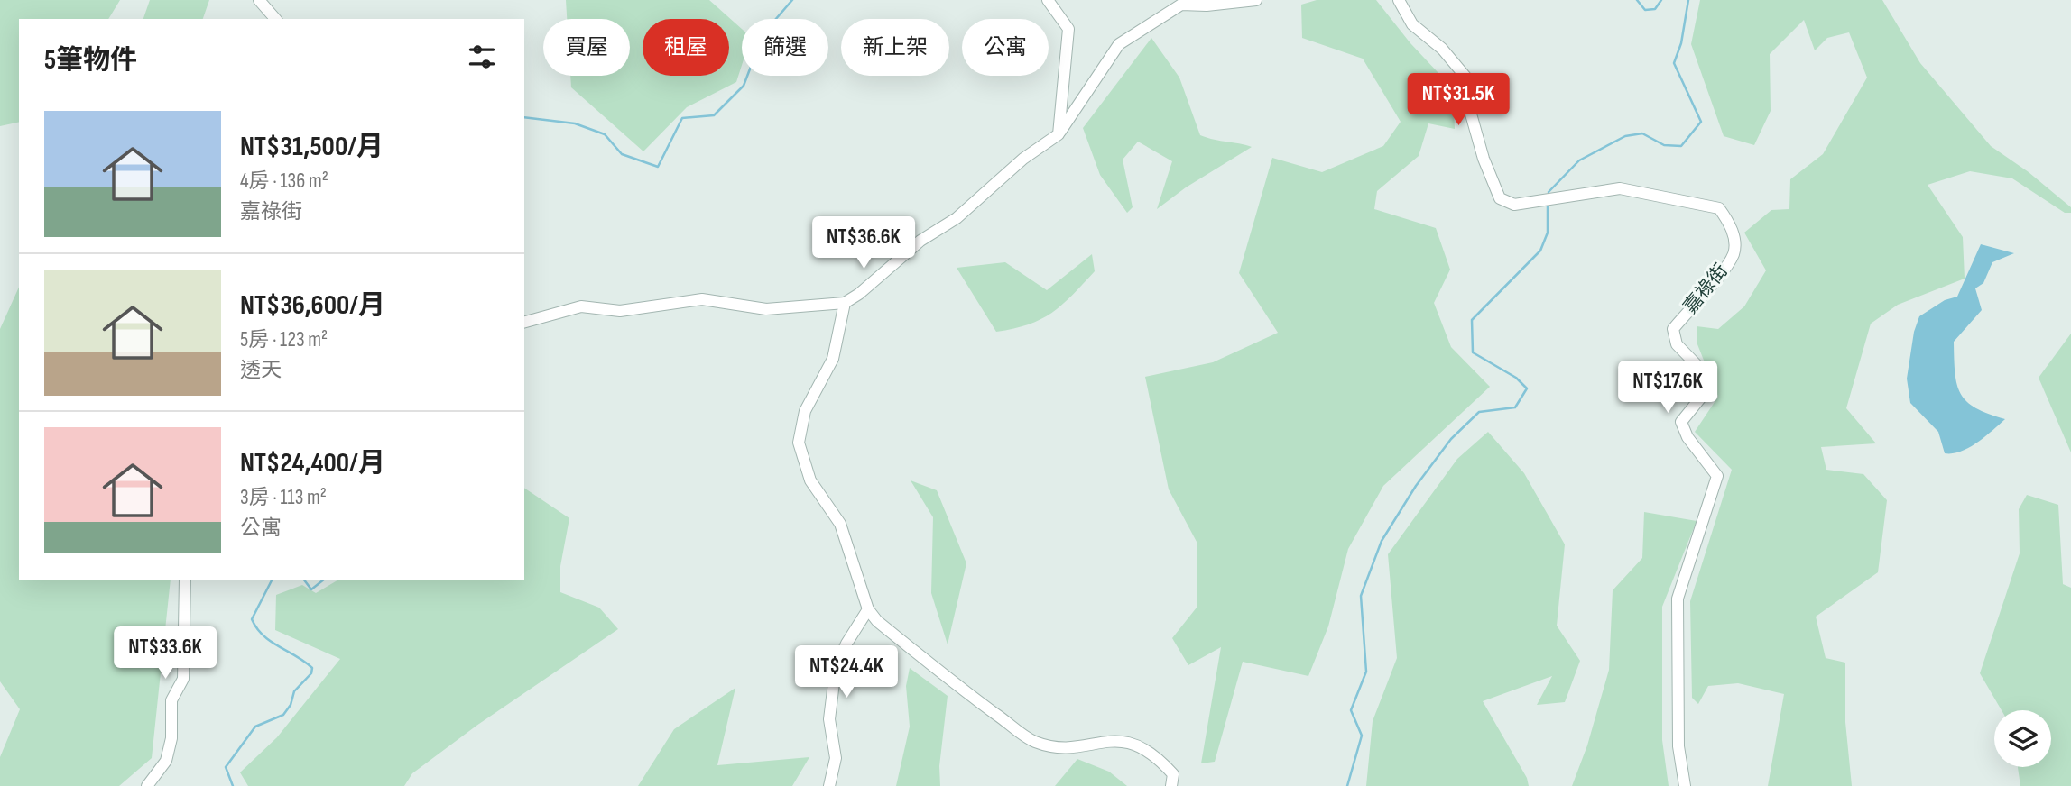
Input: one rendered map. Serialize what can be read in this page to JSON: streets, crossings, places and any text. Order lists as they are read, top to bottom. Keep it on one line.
{"streets":{"street":["嘉祿街"]},"page":{"chip":["買屋","租屋","篩選","新上架","公寓"],"heading":"5筆物件","price":["NT$31.5K","NT$36.6K","NT$17.6K","NT$33.6K","NT$24.4K"],"list":[{"name":"NT$31,500/月","note":"4房 · 136 m² · 嘉祿街"},{"name":"NT$36,600/月","note":"5房 · 123 m² · 透天"},{"name":"NT$24,400/月","note":"3房 · 113 m² · 公寓"}]}}
